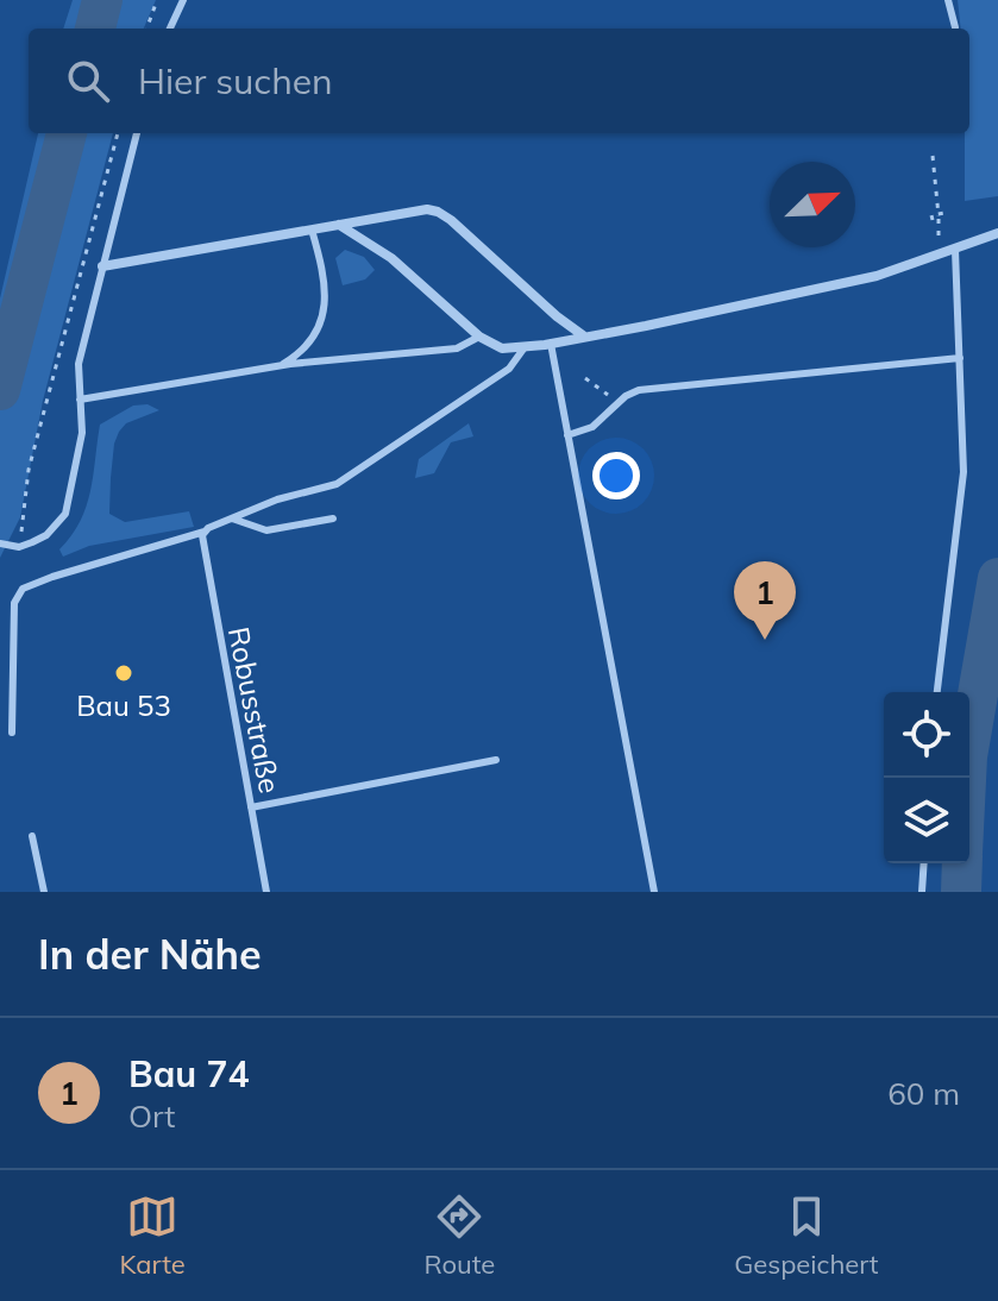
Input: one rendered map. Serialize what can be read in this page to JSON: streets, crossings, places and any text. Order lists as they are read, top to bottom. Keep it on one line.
{"streets":{"lane":["Robusstraße"]},"places":["Bau 53"],"north":"top right","page":{"search":"Hier suchen","pins":"1","heading":"In der Nähe","list":[{"mark":"1","name":"Bau 74","note":"Ort","value":"60 m"}],"nav":["Karte","Route","Gespeichert"]}}
